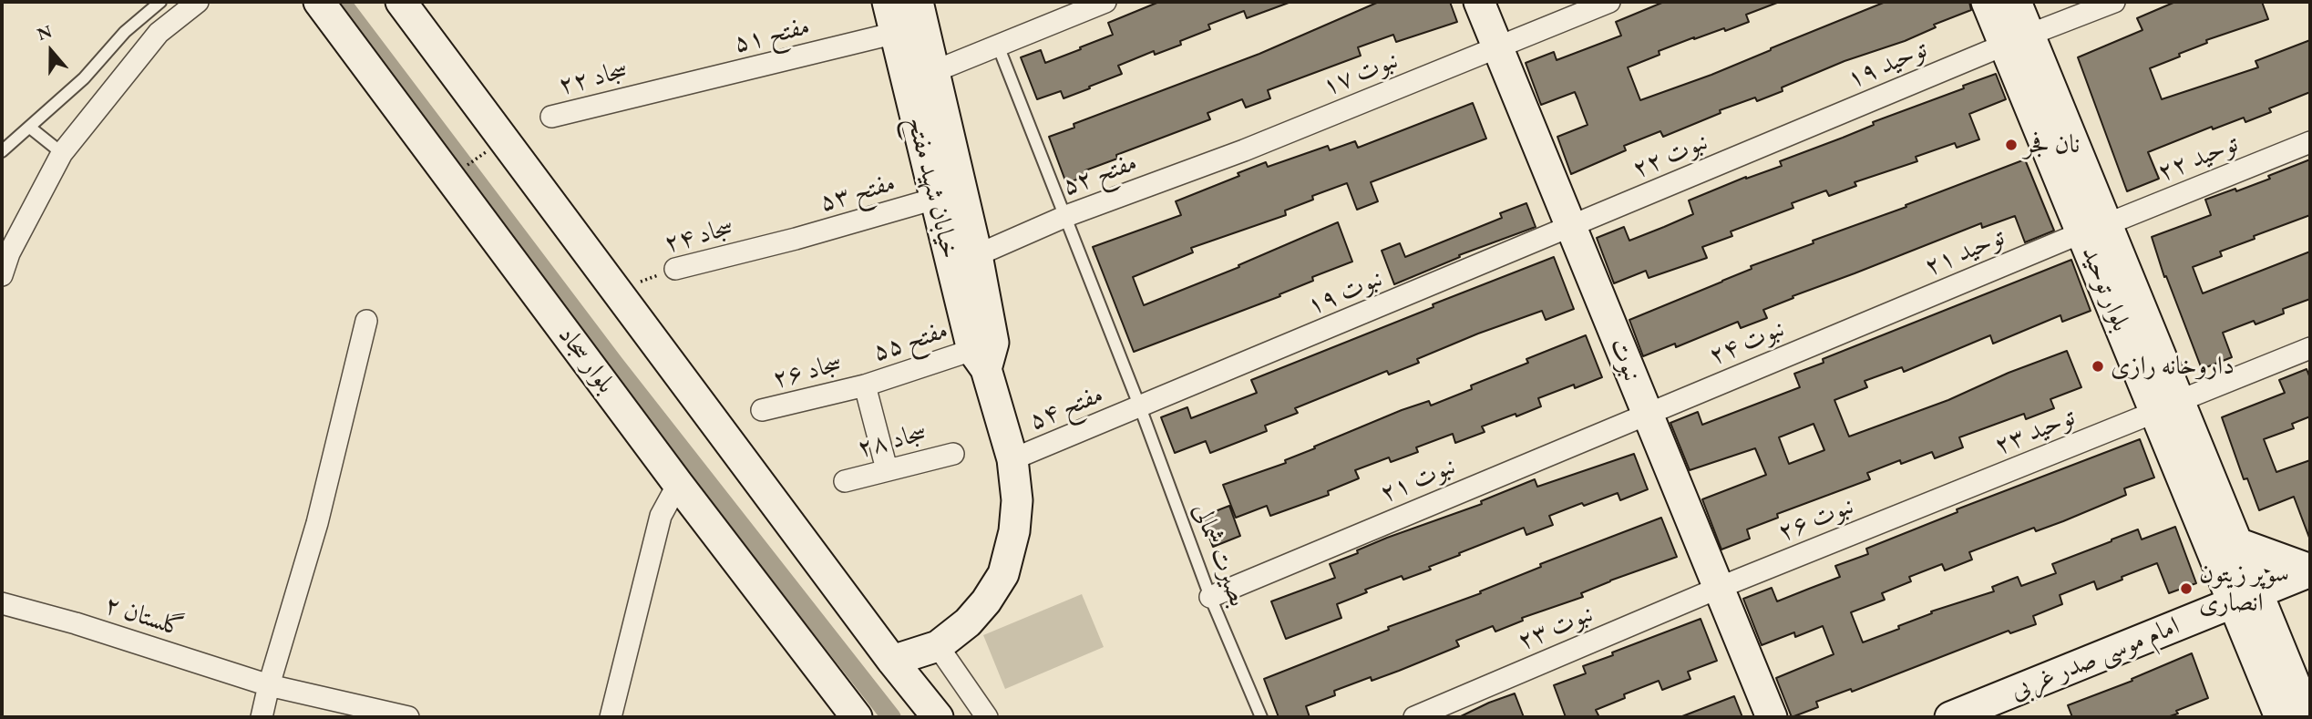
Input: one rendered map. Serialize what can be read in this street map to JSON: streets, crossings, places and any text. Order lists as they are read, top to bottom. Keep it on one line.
{"streets":{"street":["مفتح ۵۱","توحید ۱۹","نبوت ۱۷","سجاد ۲۲","نبوت ۲۲","توحید ۲۲","مفتح ۵۲","خیابان شهید مفتح","مفتح ۵۳","سجاد ۲۴","توحید ۲۱","بلوار توحید","نبوت ۱۹","مفتح ۵۵","نبوت ۲۴","بلوار سجاد","نبوت","سجاد ۲۶","مفتح ۵۴","توحید ۲۳","سجاد ۲۸","نبوت ۲۱","نبوت ۲۶","گلستان ۲","نبوت ۲۳","امام موسی صدر غربی"],"lane":["بصیرت شمالی"]},"crossings":[["مفتح ۵۱","سجاد ۲۲"],["مفتح ۵۱","خیابان شهید مفتح"],["توحید ۱۹","نبوت ۲۲"],["توحید ۱۹","بلوار توحید"],["نبوت ۱۷","مفتح ۵۲"],["نبوت ۱۷","نبوت"],["نبوت ۲۲","نبوت ۱۹"],["نبوت ۲۲","نبوت"],["توحید ۲۲","توحید ۲۱"],["توحید ۲۲","بلوار توحید"],["مفتح ۵۲","خیابان شهید مفتح"],["مفتح ۵۲","بصیرت شمالی"],["خیابان شهید مفتح","مفتح ۵۳"],["خیابان شهید مفتح","مفتح ۵۵"],["خیابان شهید مفتح","مفتح ۵۴"],["مفتح ۵۳","سجاد ۲۴"],["توحید ۲۱","بلوار توحید"],["توحید ۲۱","نبوت ۲۴"],["بلوار توحید","توحید ۲۳"],["بلوار توحید","امام موسی صدر غربی"],["نبوت ۱۹","نبوت"],["نبوت ۱۹","مفتح ۵۴"],["نبوت ۱۹","بصیرت شمالی"],["مفتح ۵۵","سجاد ۲۶"],["نبوت ۲۴","نبوت"],["نبوت ۲۴","نبوت ۲۱"],["نبوت","نبوت ۲۱"],["نبوت","نبوت ۲۶"],["نبوت","نبوت ۲۳"],["مفتح ۵۴","بصیرت شمالی"],["توحید ۲۳","نبوت ۲۶"],["نبوت ۲۱","بصیرت شمالی"],["نبوت ۲۶","نبوت ۲۳"]],"places":["نان فجر","داروخانه رازی","سوپر زیتون انصاری"],"north":"top"}
